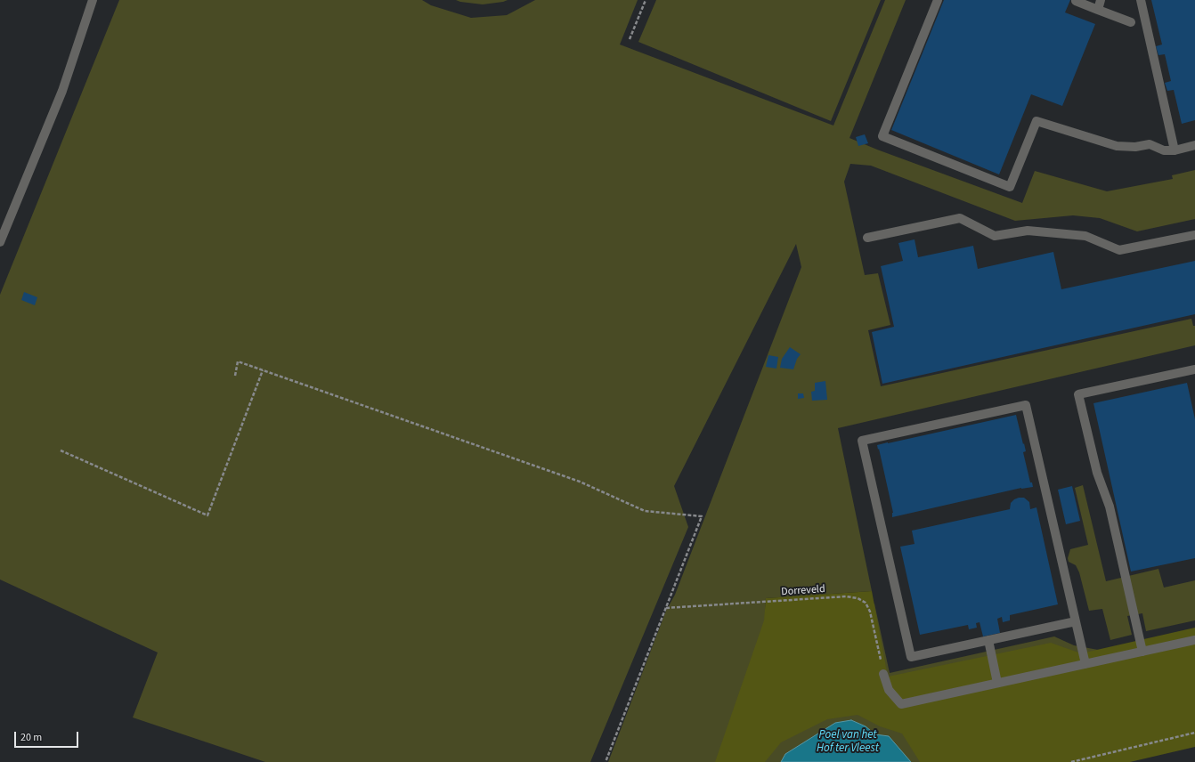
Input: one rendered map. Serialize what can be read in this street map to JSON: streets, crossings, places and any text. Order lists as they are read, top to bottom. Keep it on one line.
{"streets":{"path":["Dorreveld"]},"water":["Poel van het Hof ter Vleest"],"scale_bar":"20 m"}
